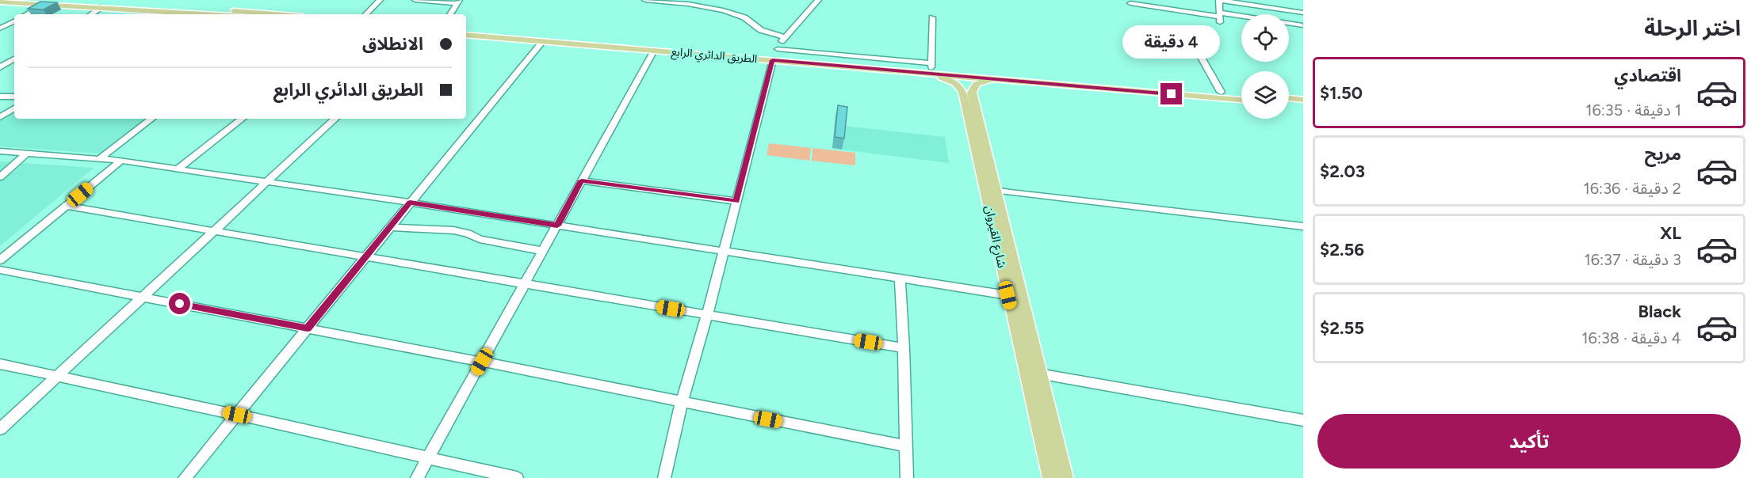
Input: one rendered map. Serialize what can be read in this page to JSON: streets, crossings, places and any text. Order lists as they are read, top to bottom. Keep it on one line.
{"streets":{"main road":["الطريق الدائري الرابع","شارع القيروان"]},"page":{"heading":"اختر الرحلة","banner":["الانطلاق","الطريق الدائري الرابع"],"bubble":"4 دقيقة","list":[{"name":"اقتصادي","note":"1 دقيقة · 16:35","value":"$1.50"},{"name":"مريح","note":"2 دقيقة · 16:36","value":"$2.03"},{"name":"XL","note":"3 دقيقة · 16:37","value":"$2.56"},{"name":"Black","note":"4 دقيقة · 16:38","value":"$2.55"}],"buttons":"تأكيد"}}
